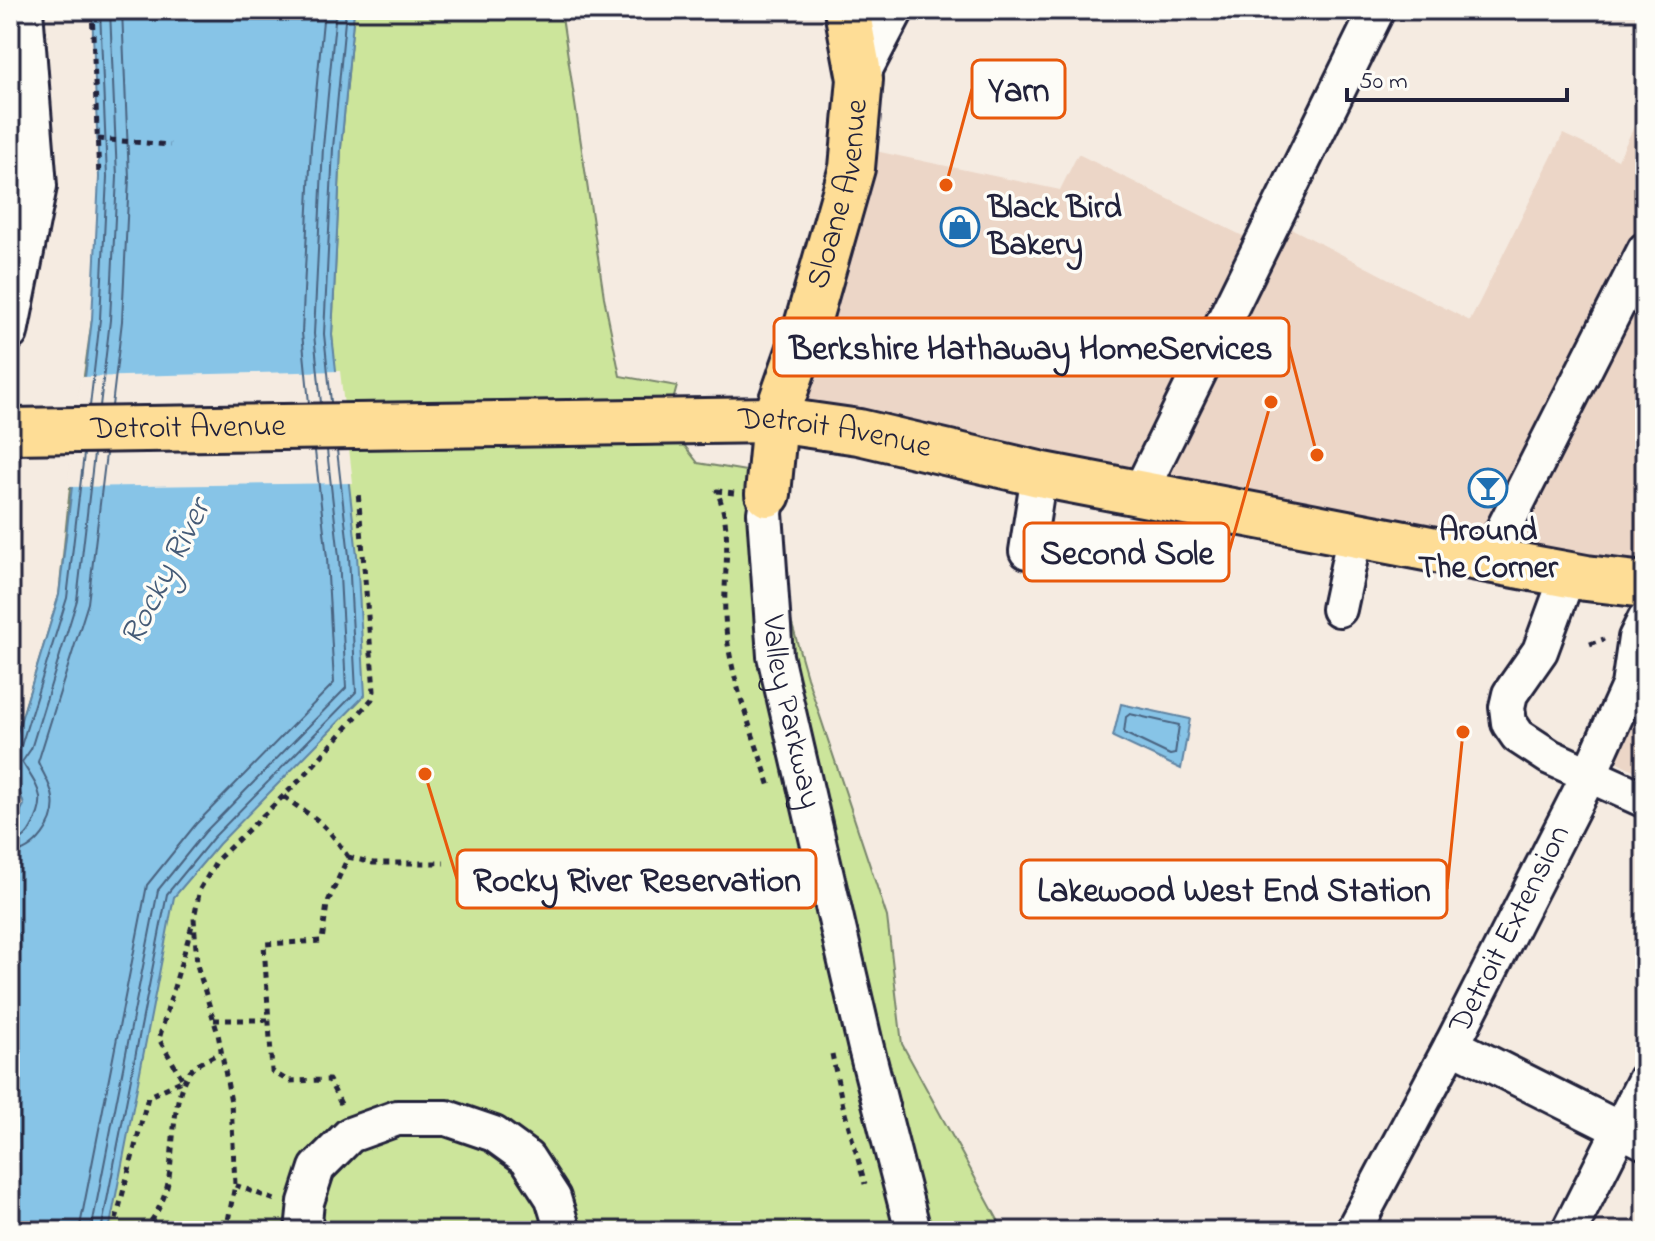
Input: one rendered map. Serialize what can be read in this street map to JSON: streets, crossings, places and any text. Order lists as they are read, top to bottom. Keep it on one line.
{"streets":{"main road":["Sloane Avenue","Detroit Avenue","Valley Parkway"],"street":["Detroit Extension"]},"crossings":[["Sloane Avenue","Detroit Avenue"],["Sloane Avenue","Valley Parkway"],["Detroit Avenue","Valley Parkway"]],"water":["Rocky River"],"places":{"other":["Yarn","Second Sole","Berkshire Hathaway HomeServices","Lakewood West End Station","Rocky River Reservation"],"shop":["Black Bird Bakery"],"bar":["Around The Corner"]},"scale_bar":"50 m"}
